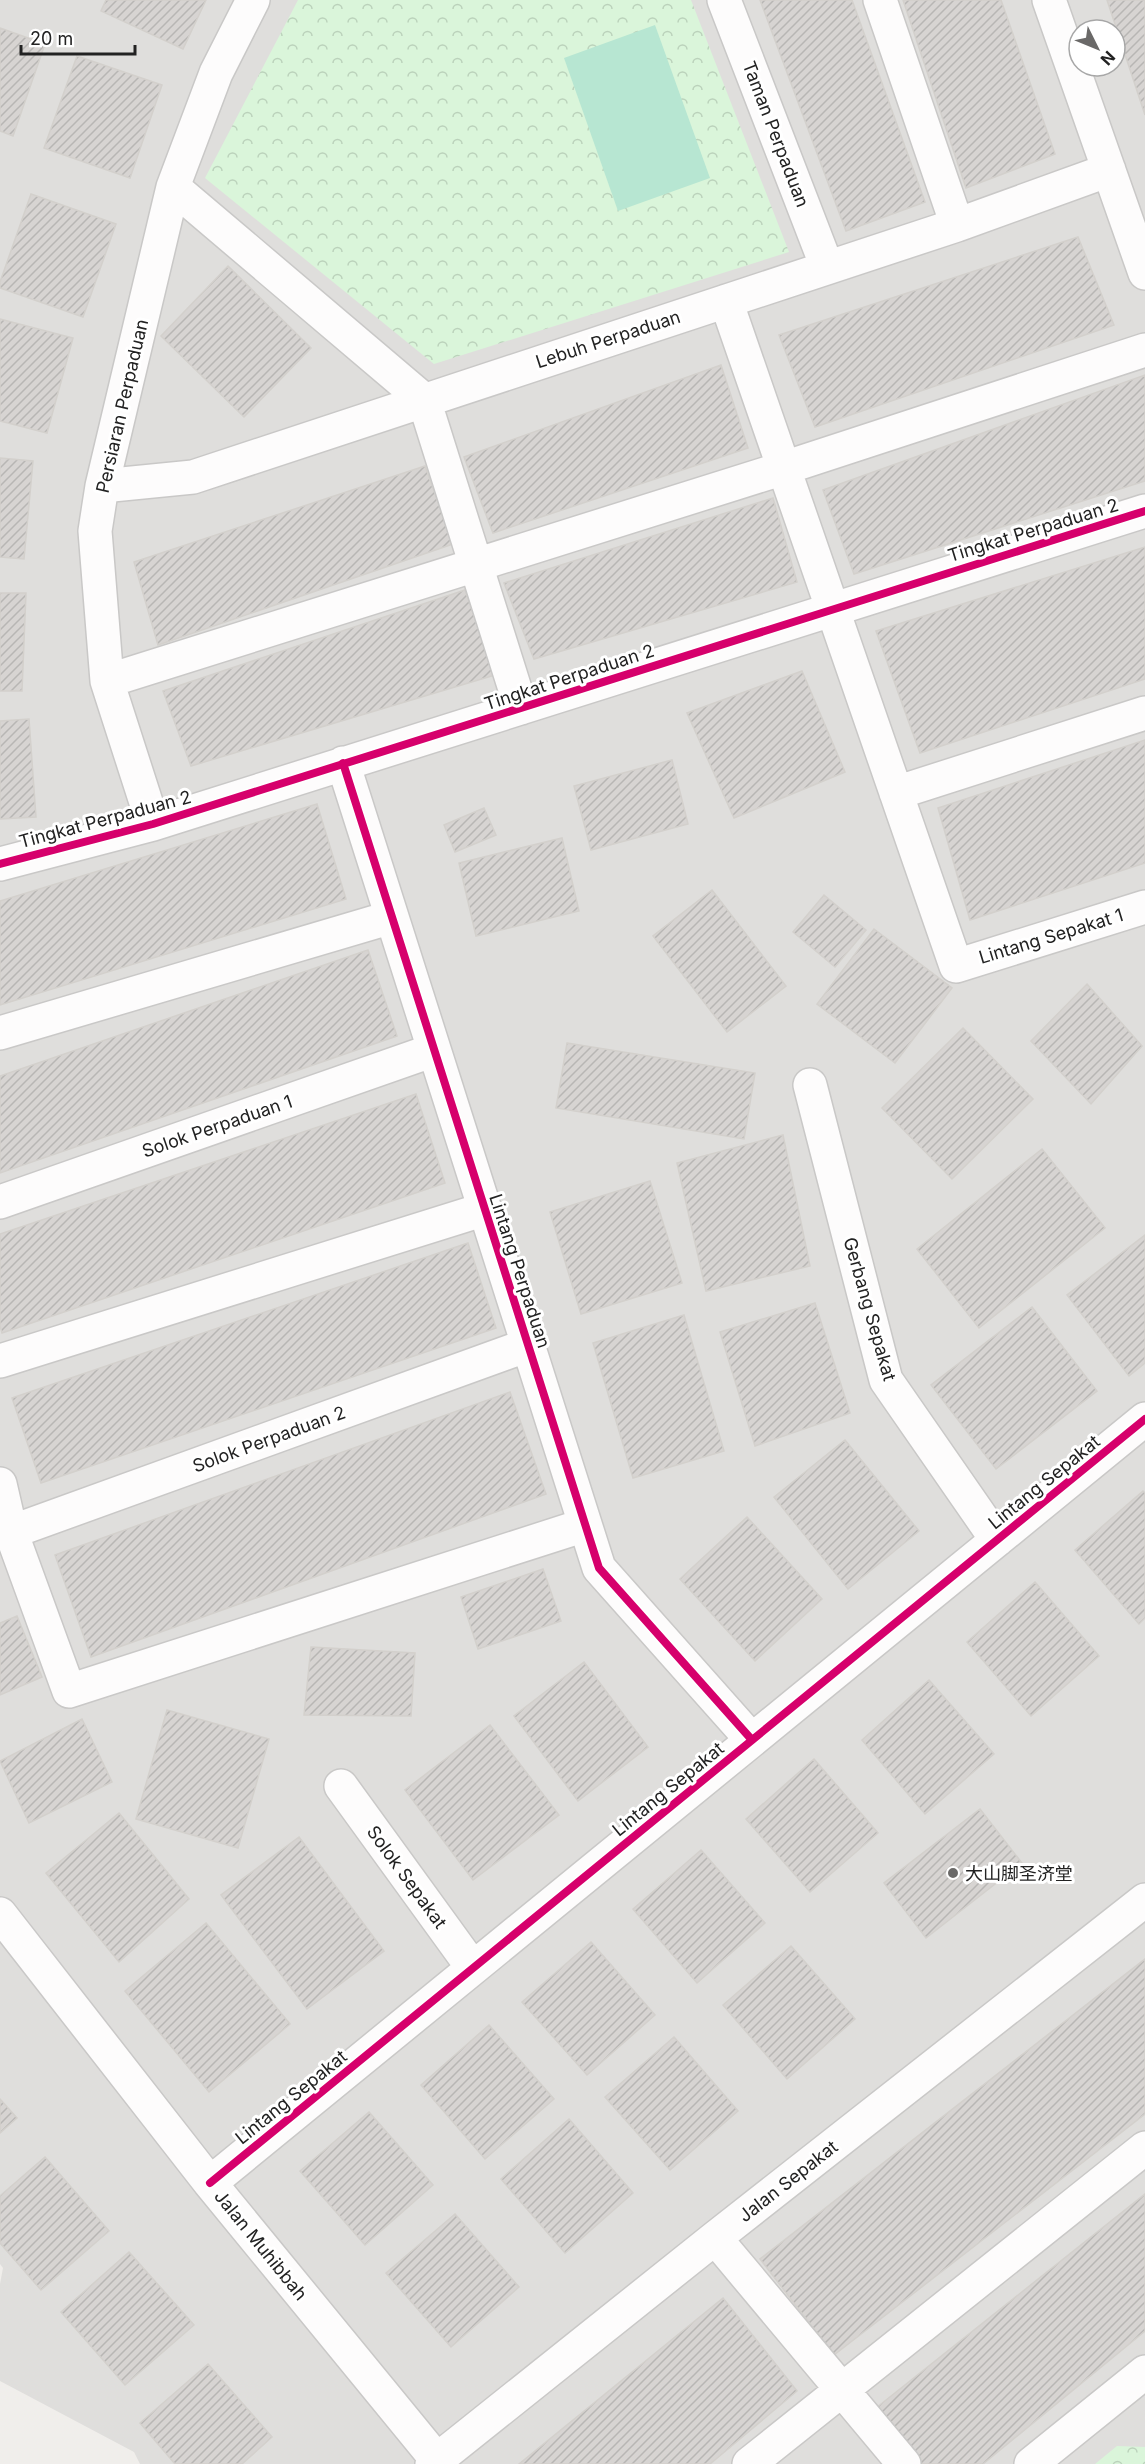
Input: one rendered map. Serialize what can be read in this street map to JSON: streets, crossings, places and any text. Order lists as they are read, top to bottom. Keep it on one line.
{"streets":{"street":["Taman Perpaduan","Lebuh Perpaduan","Persiaran Perpaduan","Tingkat Perpaduan 2","Lintang Sepakat 1","Solok Perpaduan 1","Lintang Perpaduan","Gerbang Sepakat","Solok Perpaduan 2","Lintang Sepakat","Solok Sepakat","Jalan Sepakat","Jalan Muhibbah"]},"crossings":[["Taman Perpaduan","Lebuh Perpaduan"],["Lebuh Perpaduan","Persiaran Perpaduan"],["Persiaran Perpaduan","Tingkat Perpaduan 2"],["Tingkat Perpaduan 2","Lintang Perpaduan"],["Solok Perpaduan 1","Lintang Perpaduan"],["Lintang Perpaduan","Solok Perpaduan 2"],["Lintang Perpaduan","Lintang Sepakat"],["Gerbang Sepakat","Lintang Sepakat"],["Lintang Sepakat","Solok Sepakat"],["Lintang Sepakat","Jalan Muhibbah"],["Jalan Sepakat","Jalan Muhibbah"]],"places":["大山脚圣济堂"],"scale_bar":"20 m","north":"bottom right"}
